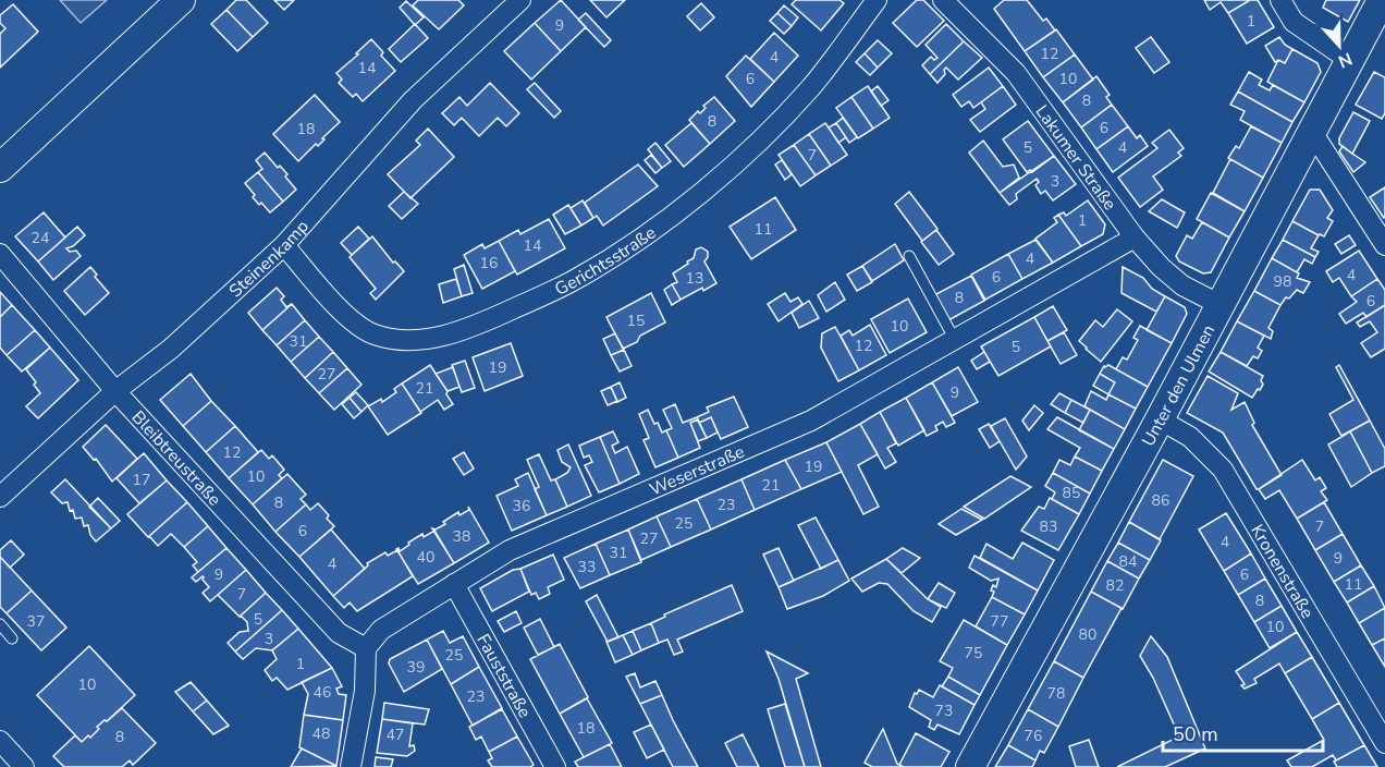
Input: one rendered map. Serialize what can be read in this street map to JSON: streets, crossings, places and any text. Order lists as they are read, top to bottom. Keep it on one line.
{"streets":{"street":["Lakumer Straße","Steinenkamp","Gerichtsstraße","Unter den Ulmen","Bleibtreustraße","Weserstraße","Kronenstraße","Fauststraße"]},"crossings":[["Lakumer Straße","Unter den Ulmen"],["Lakumer Straße","Weserstraße"],["Steinenkamp","Gerichtsstraße"],["Steinenkamp","Bleibtreustraße"],["Unter den Ulmen","Kronenstraße"],["Bleibtreustraße","Weserstraße"],["Weserstraße","Fauststraße"]],"house_numbers":["1","9","12","4","14","6","10","8","8","6","18","5","4","7","3","1","11","24","14","4","16","4","6","13","98","8","6","15","10","31","12","5","19","27","21","9","12","19","10","17","21","85","86","8","23","36","25","83","7","6","38","27","4","31","40","9","84","4","33","9","6","11","82","7","8","5","37","77","10","80","3","75","25","1","39","10","46","78","23","73","18","48","47","76","8"],"scale_bar":"50 m","north":"bottom"}
